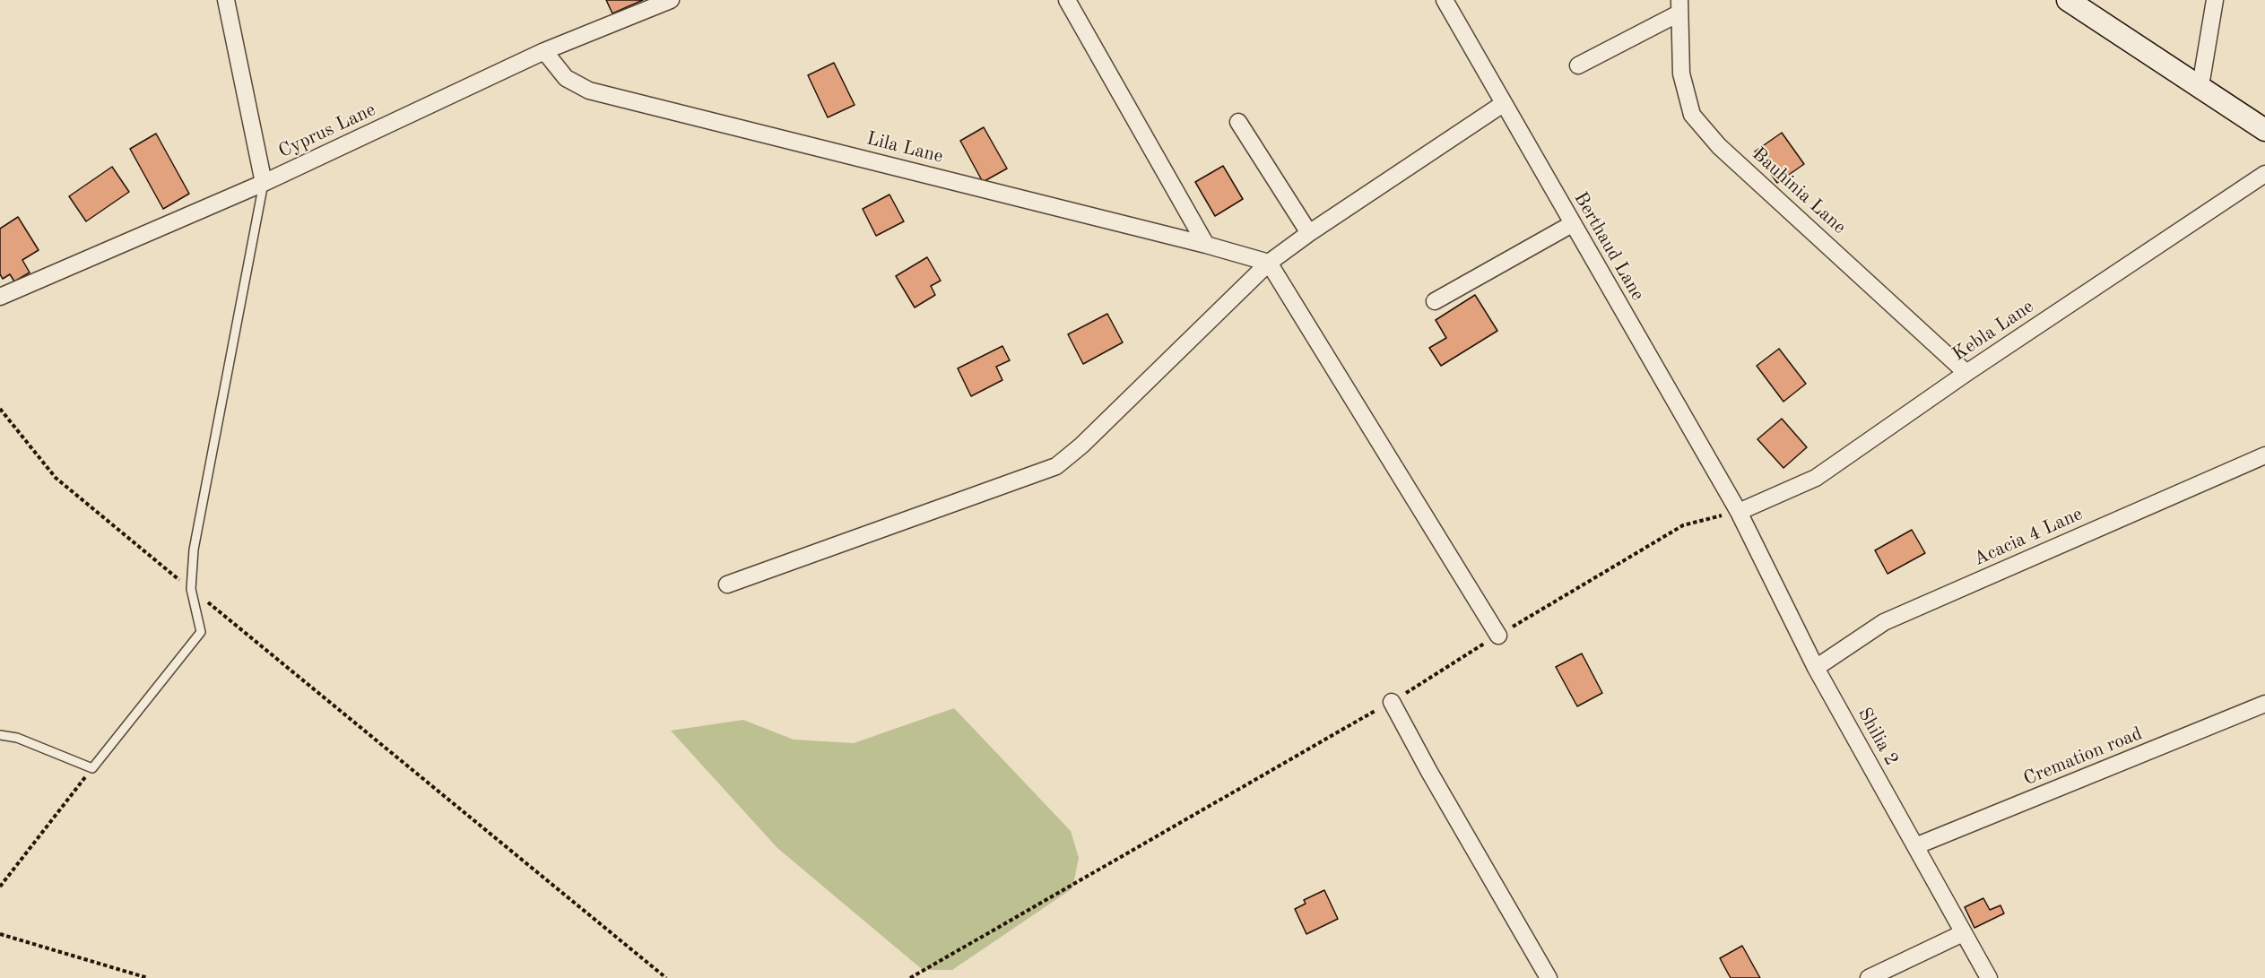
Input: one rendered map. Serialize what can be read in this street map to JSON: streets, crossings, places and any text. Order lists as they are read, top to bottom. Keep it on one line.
{"streets":{"street":["Cyprus Lane","Lila Lane","Bauhinia Lane","Berthaud Lane","Kebla Lane","Acacia 4 Lane","Shilia 2","Cremation road"]},"crossings":[["Cyprus Lane","Lila Lane"],["Bauhinia Lane","Kebla Lane"],["Berthaud Lane","Kebla Lane"],["Berthaud Lane","Shilia 2"],["Kebla Lane","Shilia 2"],["Acacia 4 Lane","Shilia 2"],["Shilia 2","Cremation road"]]}
